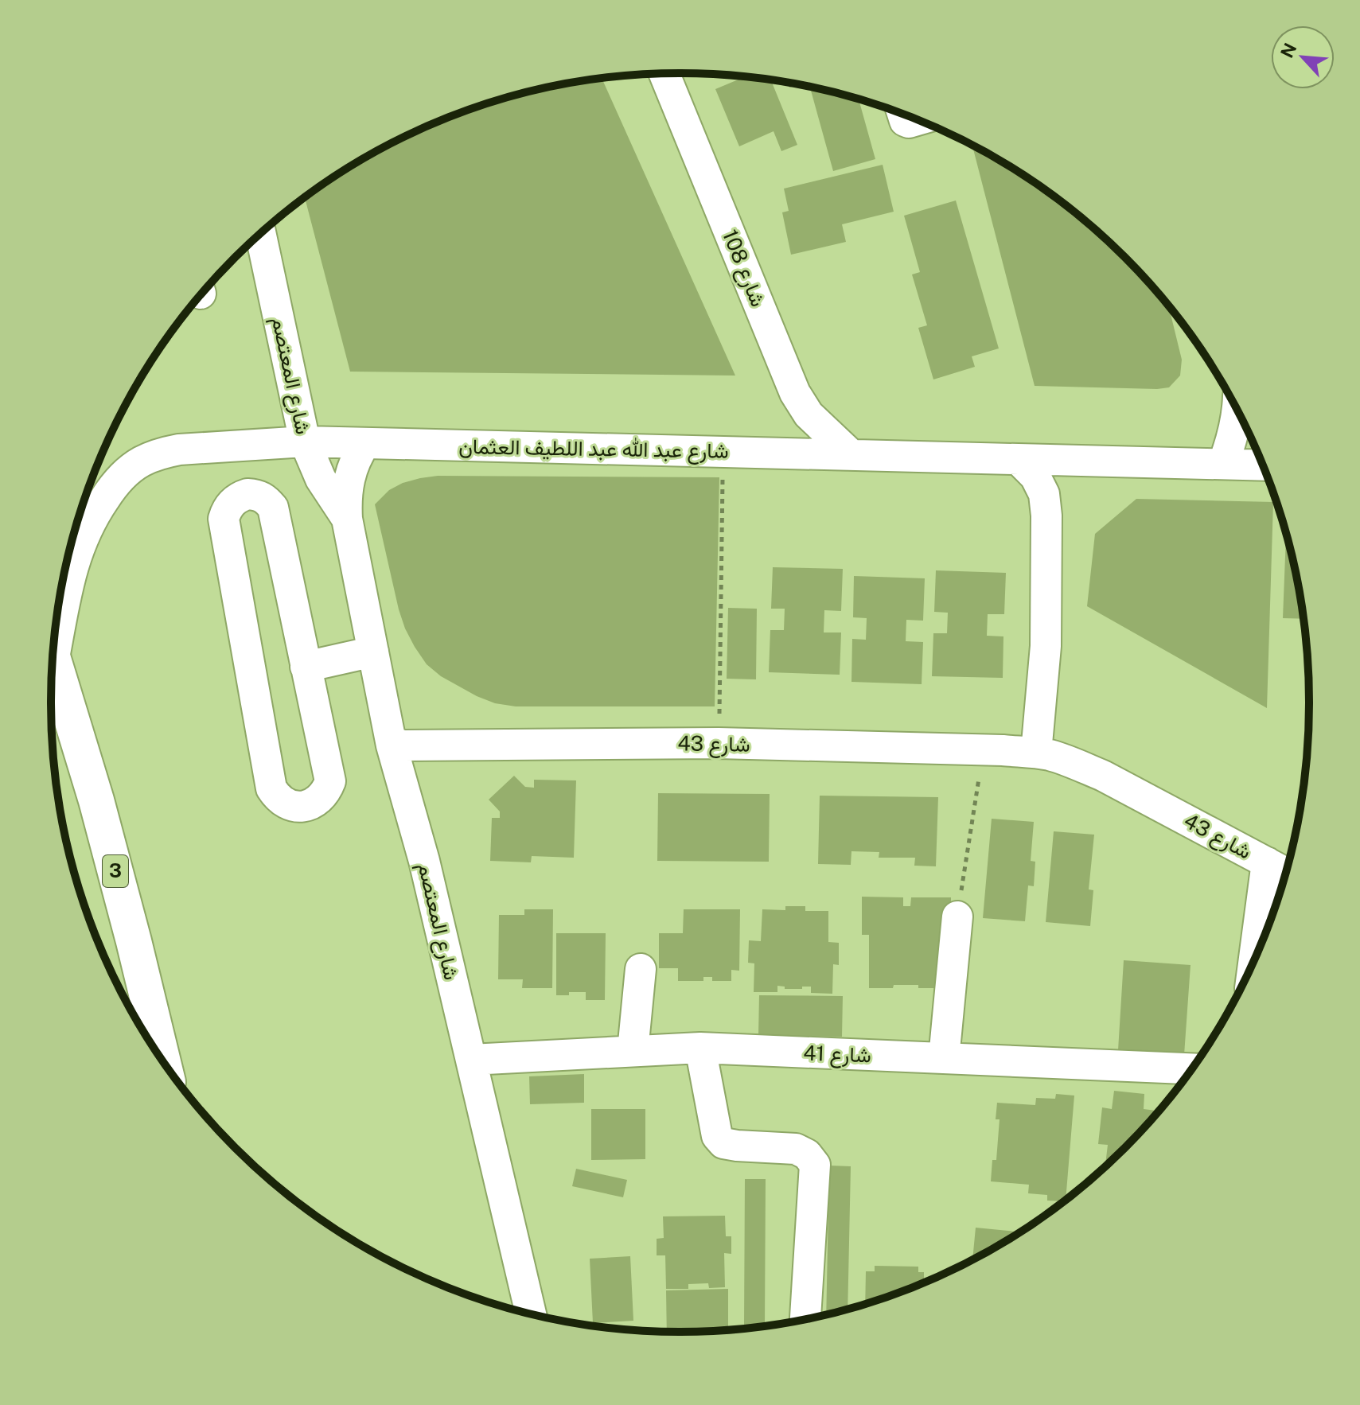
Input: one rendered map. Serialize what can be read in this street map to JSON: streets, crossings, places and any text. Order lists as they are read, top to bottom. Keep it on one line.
{"streets":{"main road":["3"],"street":["شارع 108","شارع المعتصم","شارع عبد الله عبد اللطيف العثمان","شارع 43","شارع 41"]},"crossings":[["شارع 108","شارع عبد الله عبد اللطيف العثمان"],["شارع المعتصم","شارع عبد الله عبد اللطيف العثمان"],["شارع المعتصم","شارع 43"],["شارع المعتصم","شارع 41"]],"north":"top left"}
